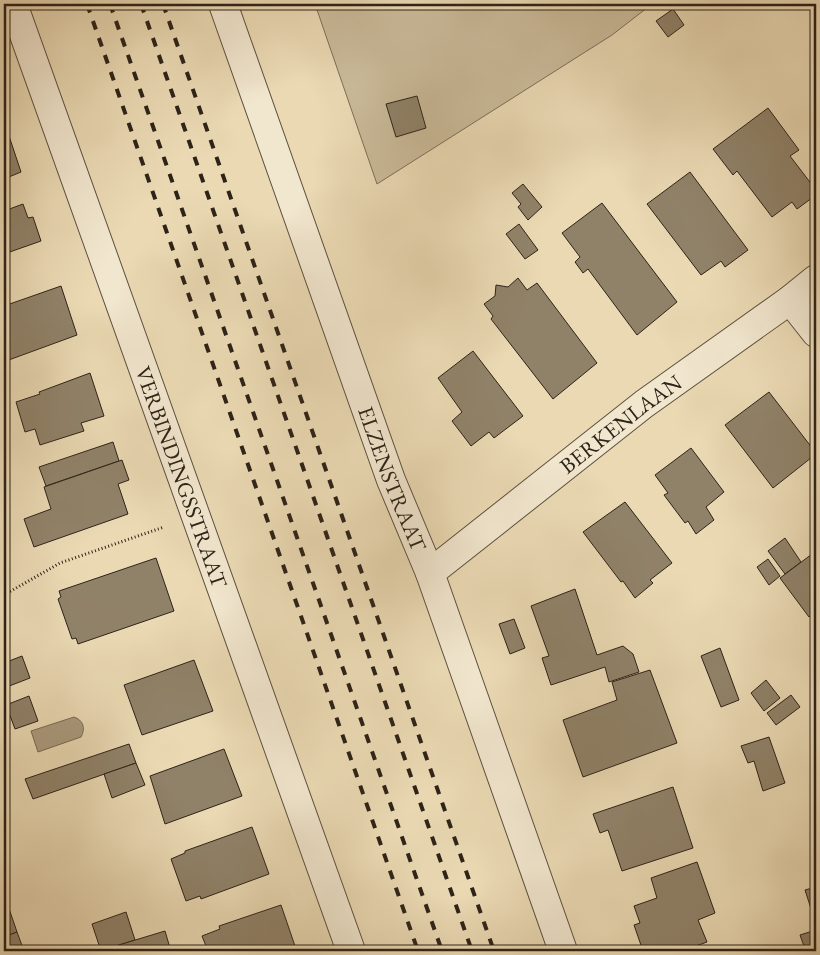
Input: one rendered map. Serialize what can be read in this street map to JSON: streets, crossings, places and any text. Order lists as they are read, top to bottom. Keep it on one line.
{"streets":{"street":["BERKENLAAN","VERBINDINGSSTRAAT","ELZENSTRAAT"]},"crossings":[["BERKENLAAN","ELZENSTRAAT"]]}
